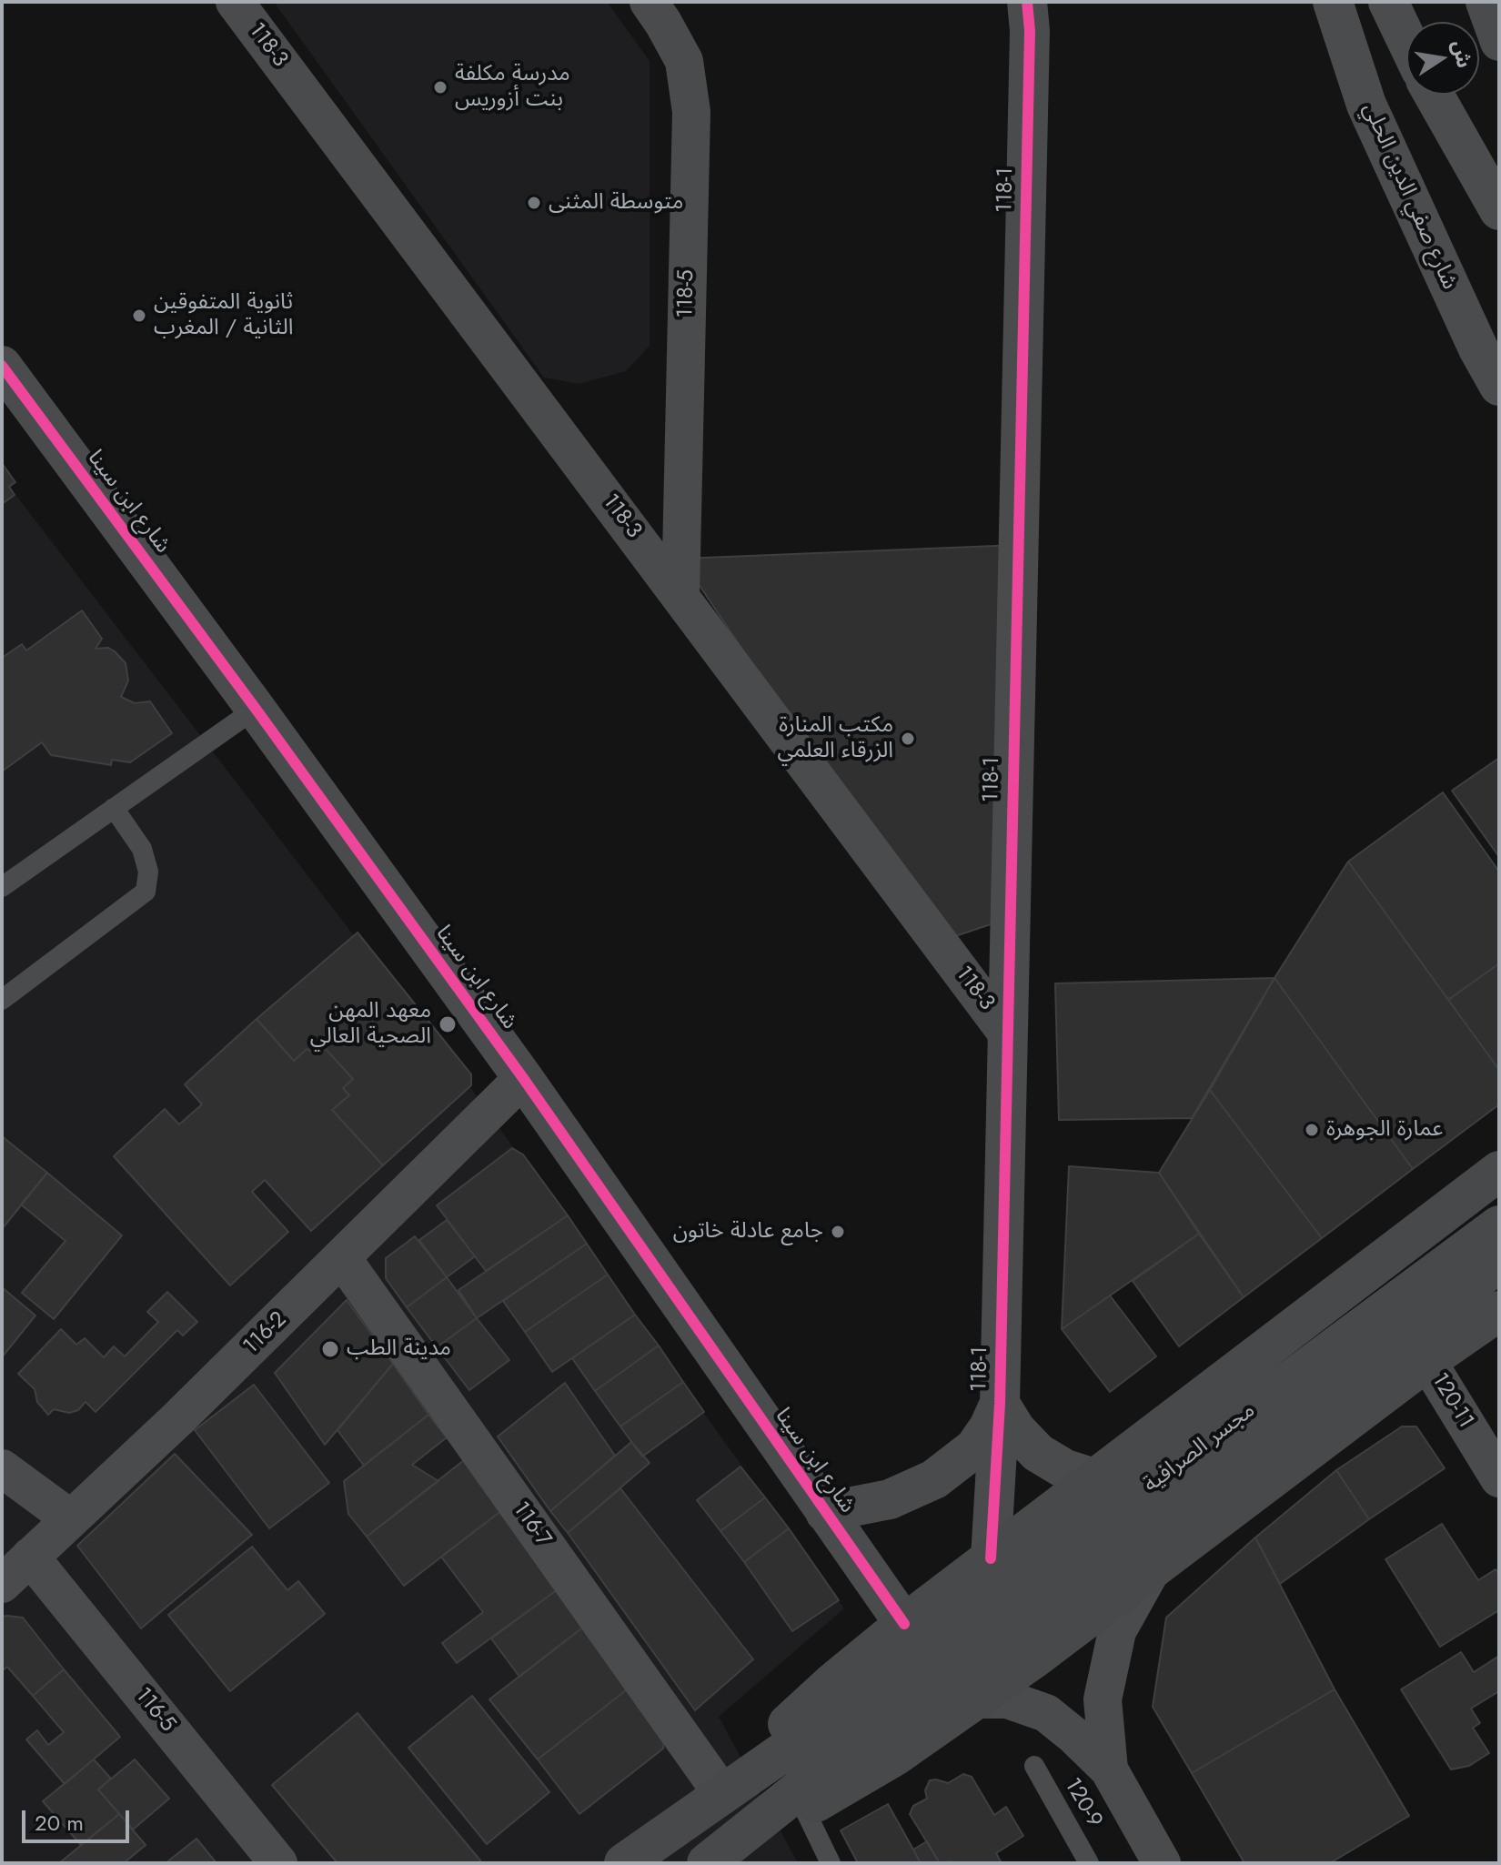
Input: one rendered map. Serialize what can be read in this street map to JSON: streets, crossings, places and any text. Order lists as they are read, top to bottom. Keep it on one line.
{"streets":{"main road":["شارع صفي الدين الحلي","مجسر الصرافية"],"street":["118-3","118-1","118-5","شارع ابن سينا","116-2","120-11","116-7","116-5"],"lane":["120-9"]},"crossings":[["118-3","118-1"],["118-3","118-5"],["118-1","شارع ابن سينا"],["شارع ابن سينا","116-2"],["116-2","116-7"],["116-2","116-5"]],"places":["مدرسة مكلفة بنت أزوريس","متوسطة المثنى","ثانوية المتفوقين الثانية / المغرب","مكتب المنارة الزرقاء العلمي","معهد المهن الصحية العالي","عمارة الجوهرة","جامع عادلة خاتون","مدينة الطب"],"scale_bar":"20 m","north":"right"}
